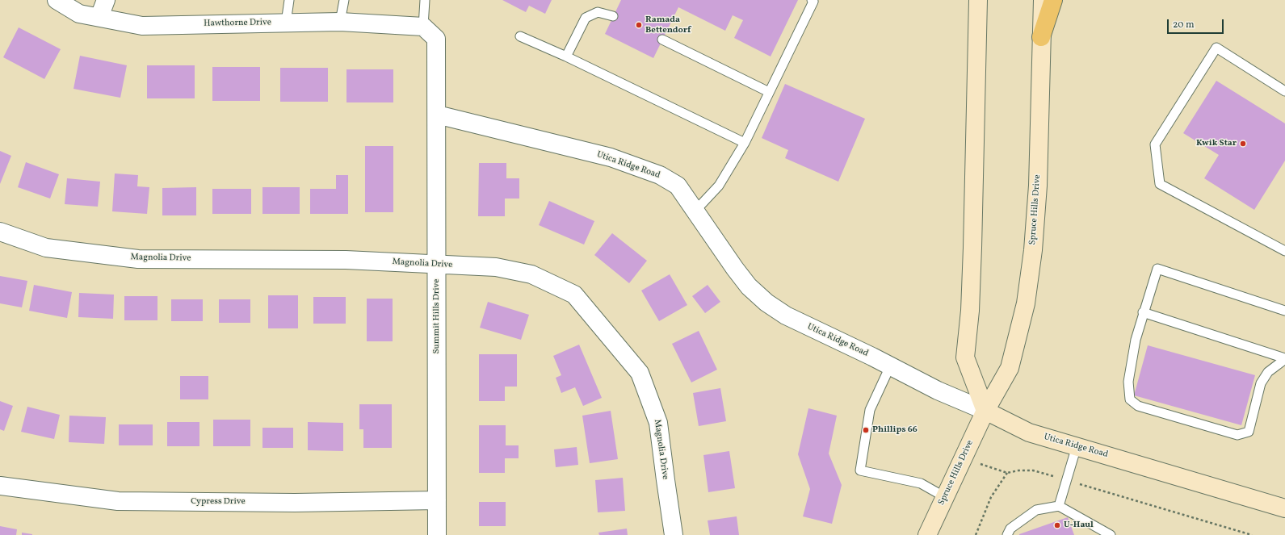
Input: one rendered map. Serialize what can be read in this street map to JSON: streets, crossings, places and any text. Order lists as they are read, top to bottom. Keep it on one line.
{"streets":{"main road":["Utica Ridge Road","Spruce Hills Drive"],"street":["Hawthorne Drive","Magnolia Drive","Summit Hills Drive","Cypress Drive"]},"crossings":[["Hawthorne Drive","Summit Hills Drive"],["Utica Ridge Road","Spruce Hills Drive"],["Utica Ridge Road","Summit Hills Drive"],["Magnolia Drive","Summit Hills Drive"],["Summit Hills Drive","Cypress Drive"]],"places":["Ramada Bettendorf","Kwik Star","Phillips 66","U-Haul"],"scale_bar":"20 m"}
